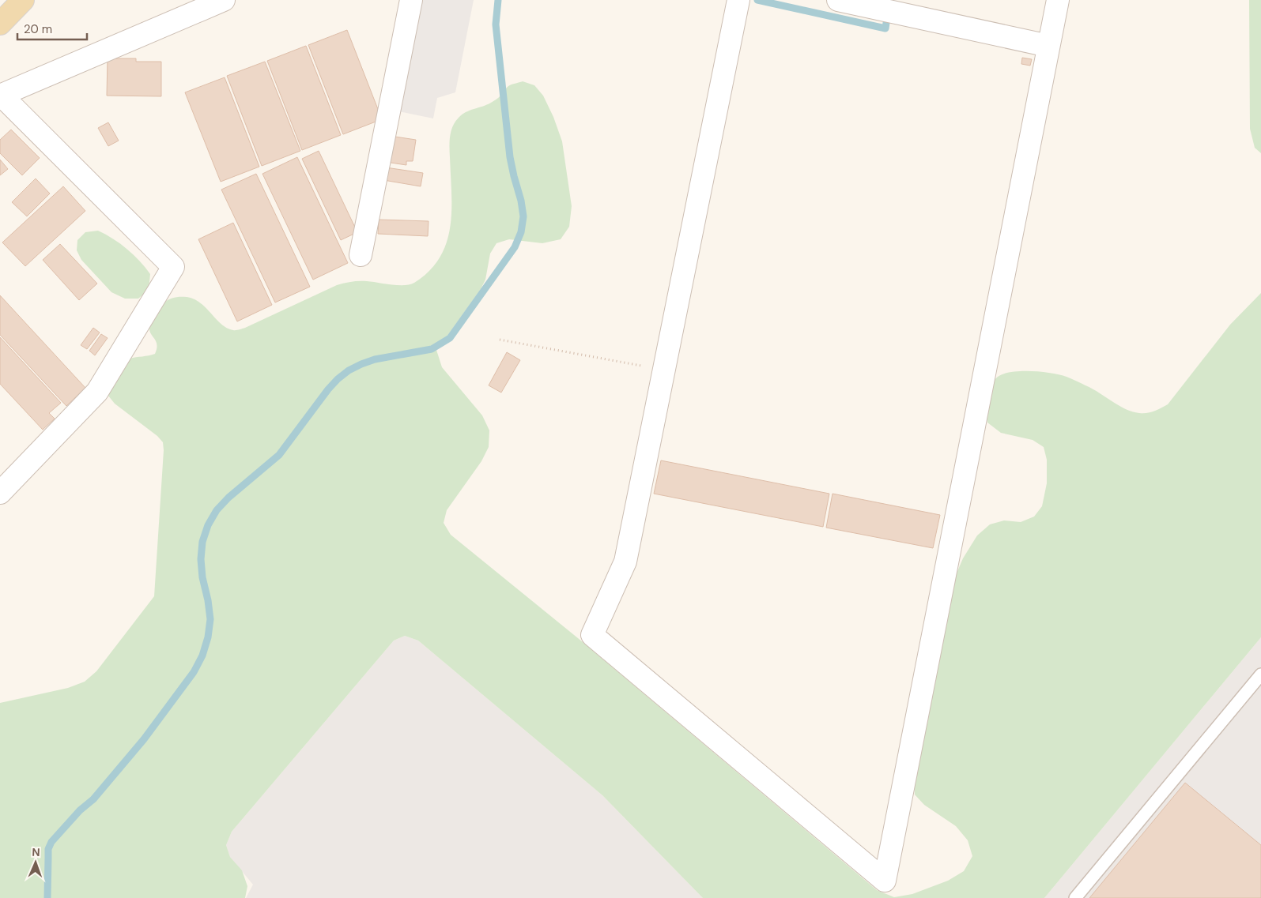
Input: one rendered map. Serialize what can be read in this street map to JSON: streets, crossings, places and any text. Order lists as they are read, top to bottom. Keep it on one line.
{"scale_bar":"20 m","north":"top"}
